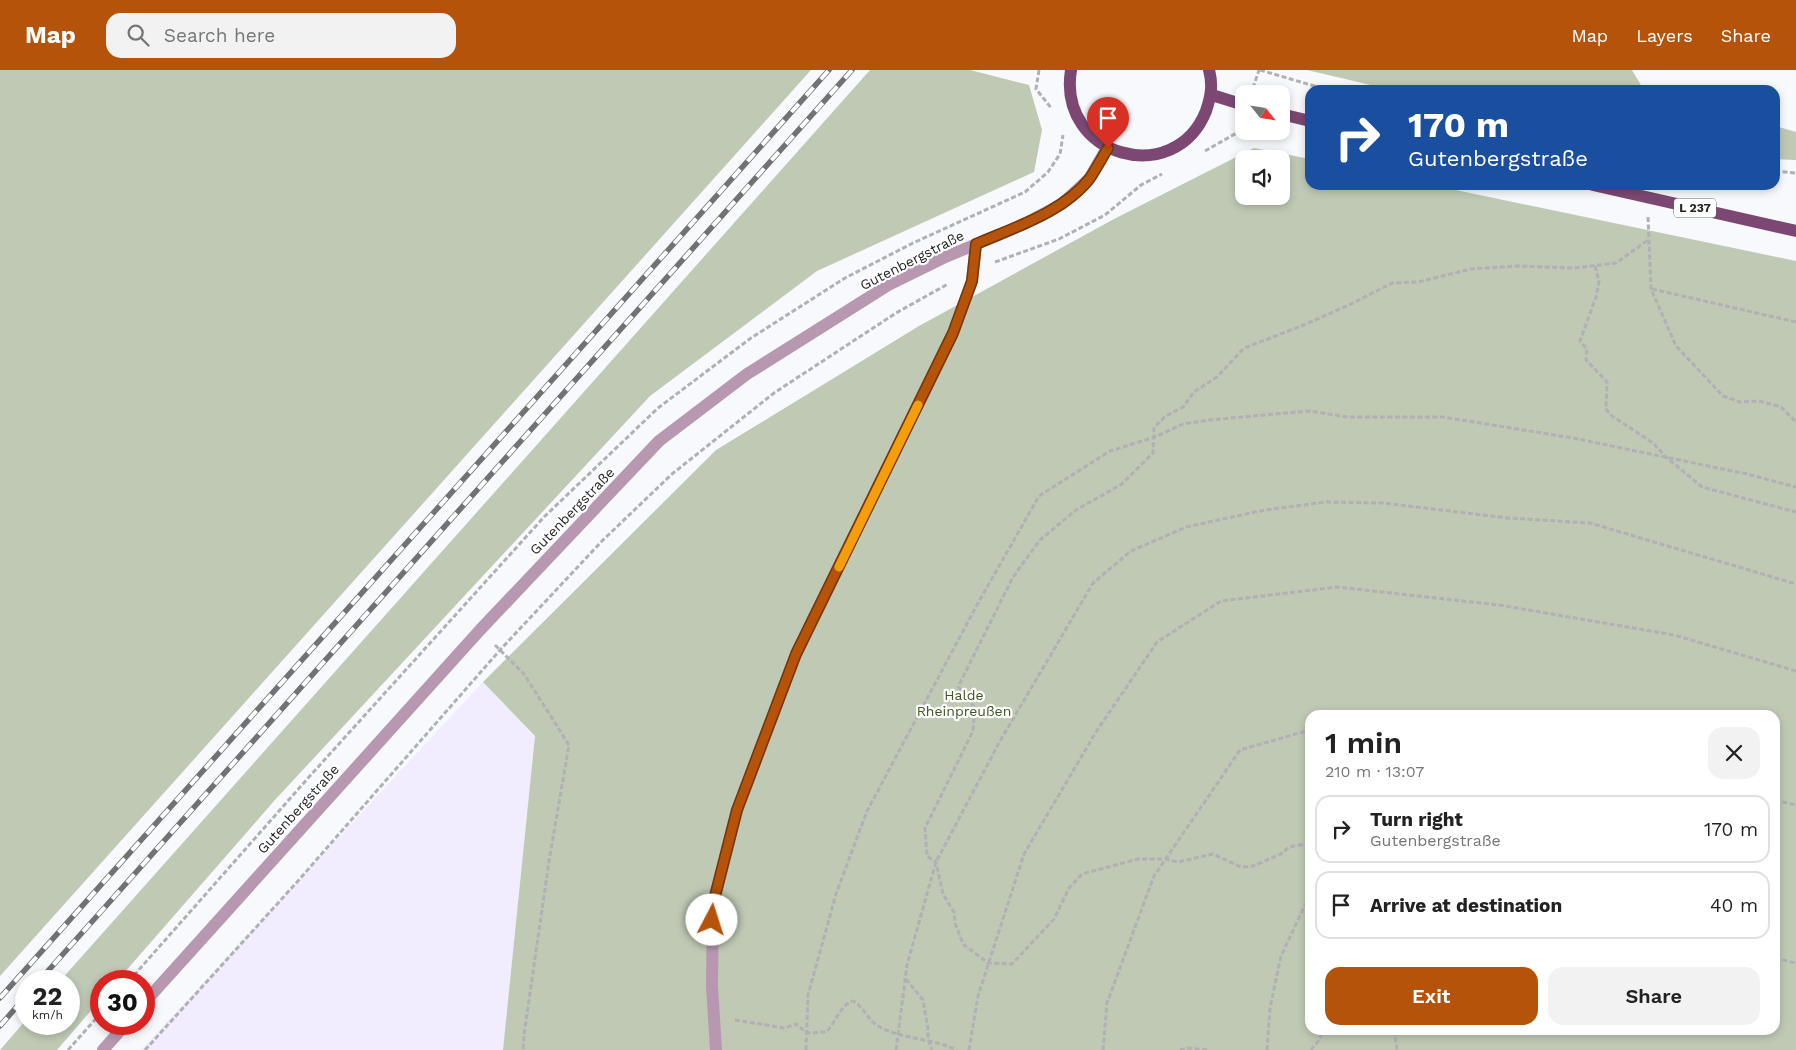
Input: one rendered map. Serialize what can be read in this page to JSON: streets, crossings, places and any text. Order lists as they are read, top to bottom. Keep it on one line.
{"streets":{"main road":["L 237"],"street":["Gutenbergstraße"]},"parks":["Halde Rheinpreußen"],"north":"bottom right","page":{"header":"Map","search":"Search here","nav":["Map","Layers","Share"],"turn":["170 m","Gutenbergstraße"],"heading":["1 min","210 m · 13:07"],"list":[{"name":"Turn right","note":"Gutenbergstraße","value":"170 m"},{"name":"Arrive at destination","value":"40 m"}],"buttons":["Exit","Share"],"speed":"22 km/h","limit":"30"}}
